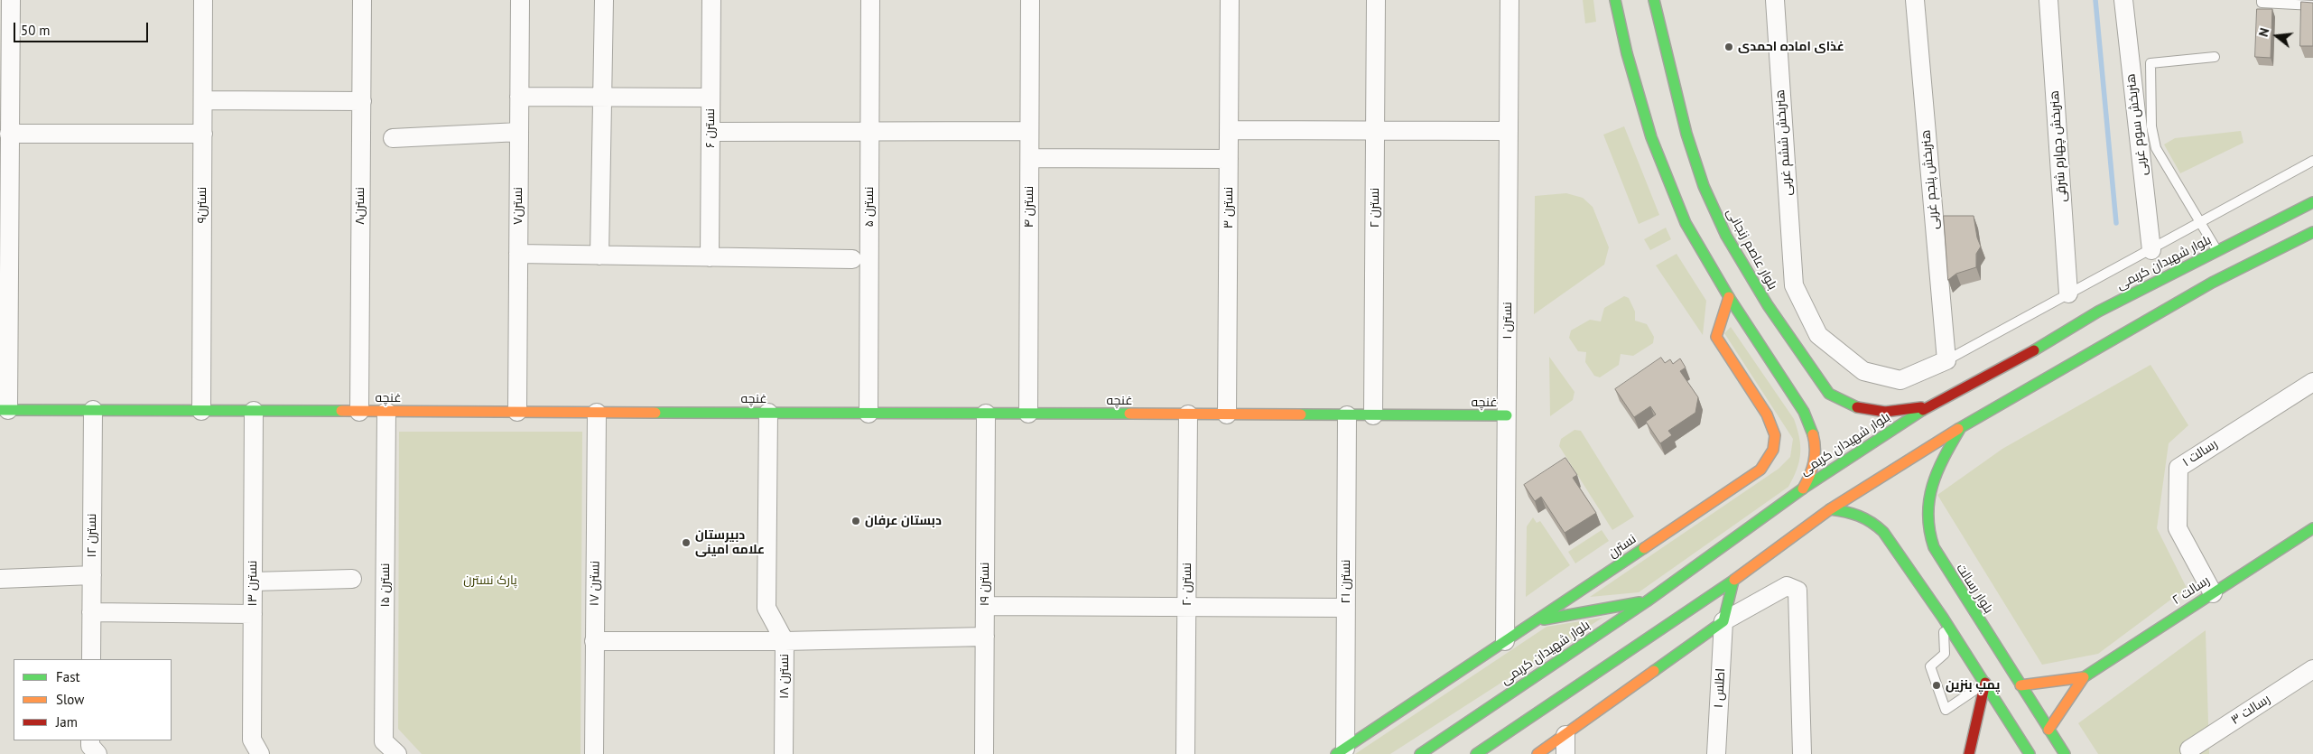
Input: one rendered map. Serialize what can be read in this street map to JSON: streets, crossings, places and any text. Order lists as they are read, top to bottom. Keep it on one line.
{"streets":{"main road":["بلوار عاصم زنجانی","بلوار شهیدان کریمی","غنچه","نسترن","بلوار رسالت","رسالت ۲"],"street":["هنربخش سوم غربی","نسترن ۶","هنربخش ششم غربی","هنربخش چهارم شرقی","هنربخش پنجم غربی","نسترن۹","نسترن۸","نسترن۷","نسترن ۵","نسترن ۴","نسترن ۳","نسترن ۲","نسترن ۱","رسالت ۱","نسترن ۱۲","نسترن ۲۱","نسترن ۱۳","نسترن ۱۷","نسترن ۱۹","نسترن ۲۰","نسترن ۱۵","نسترن ۱۸","اطلس ۱","رسالت ۳"]},"crossings":[["هنربخش ششم غربی","هنربخش پنجم غربی"],["نسترن۹","غنچه"],["نسترن۸","غنچه"],["نسترن۷","غنچه"],["نسترن ۵","غنچه"],["نسترن ۴","غنچه"],["نسترن ۳","غنچه"],["نسترن ۲","غنچه"],["بلوار عاصم زنجانی","بلوار شهیدان کریمی"],["نسترن ۱","غنچه"],["نسترن ۱","نسترن"],["غنچه","نسترن ۱۲"],["غنچه","نسترن ۲۱"],["غنچه","نسترن ۱۳"],["غنچه","نسترن ۱۷"],["غنچه","نسترن ۱۹"],["غنچه","نسترن ۲۰"],["غنچه","نسترن ۱۵"],["غنچه","نسترن ۱۸"],["رسالت ۱","رسالت ۲"],["نسترن","نسترن ۲۱"]],"parks":["پارک نسترن"],"places":["غذای اماده احمدی","دبستان عرفان","دبیرستان علامه امینی","پمپ بنزین"],"legend":["Fast","Slow","Jam"],"scale_bar":"50 m","north":"left"}
